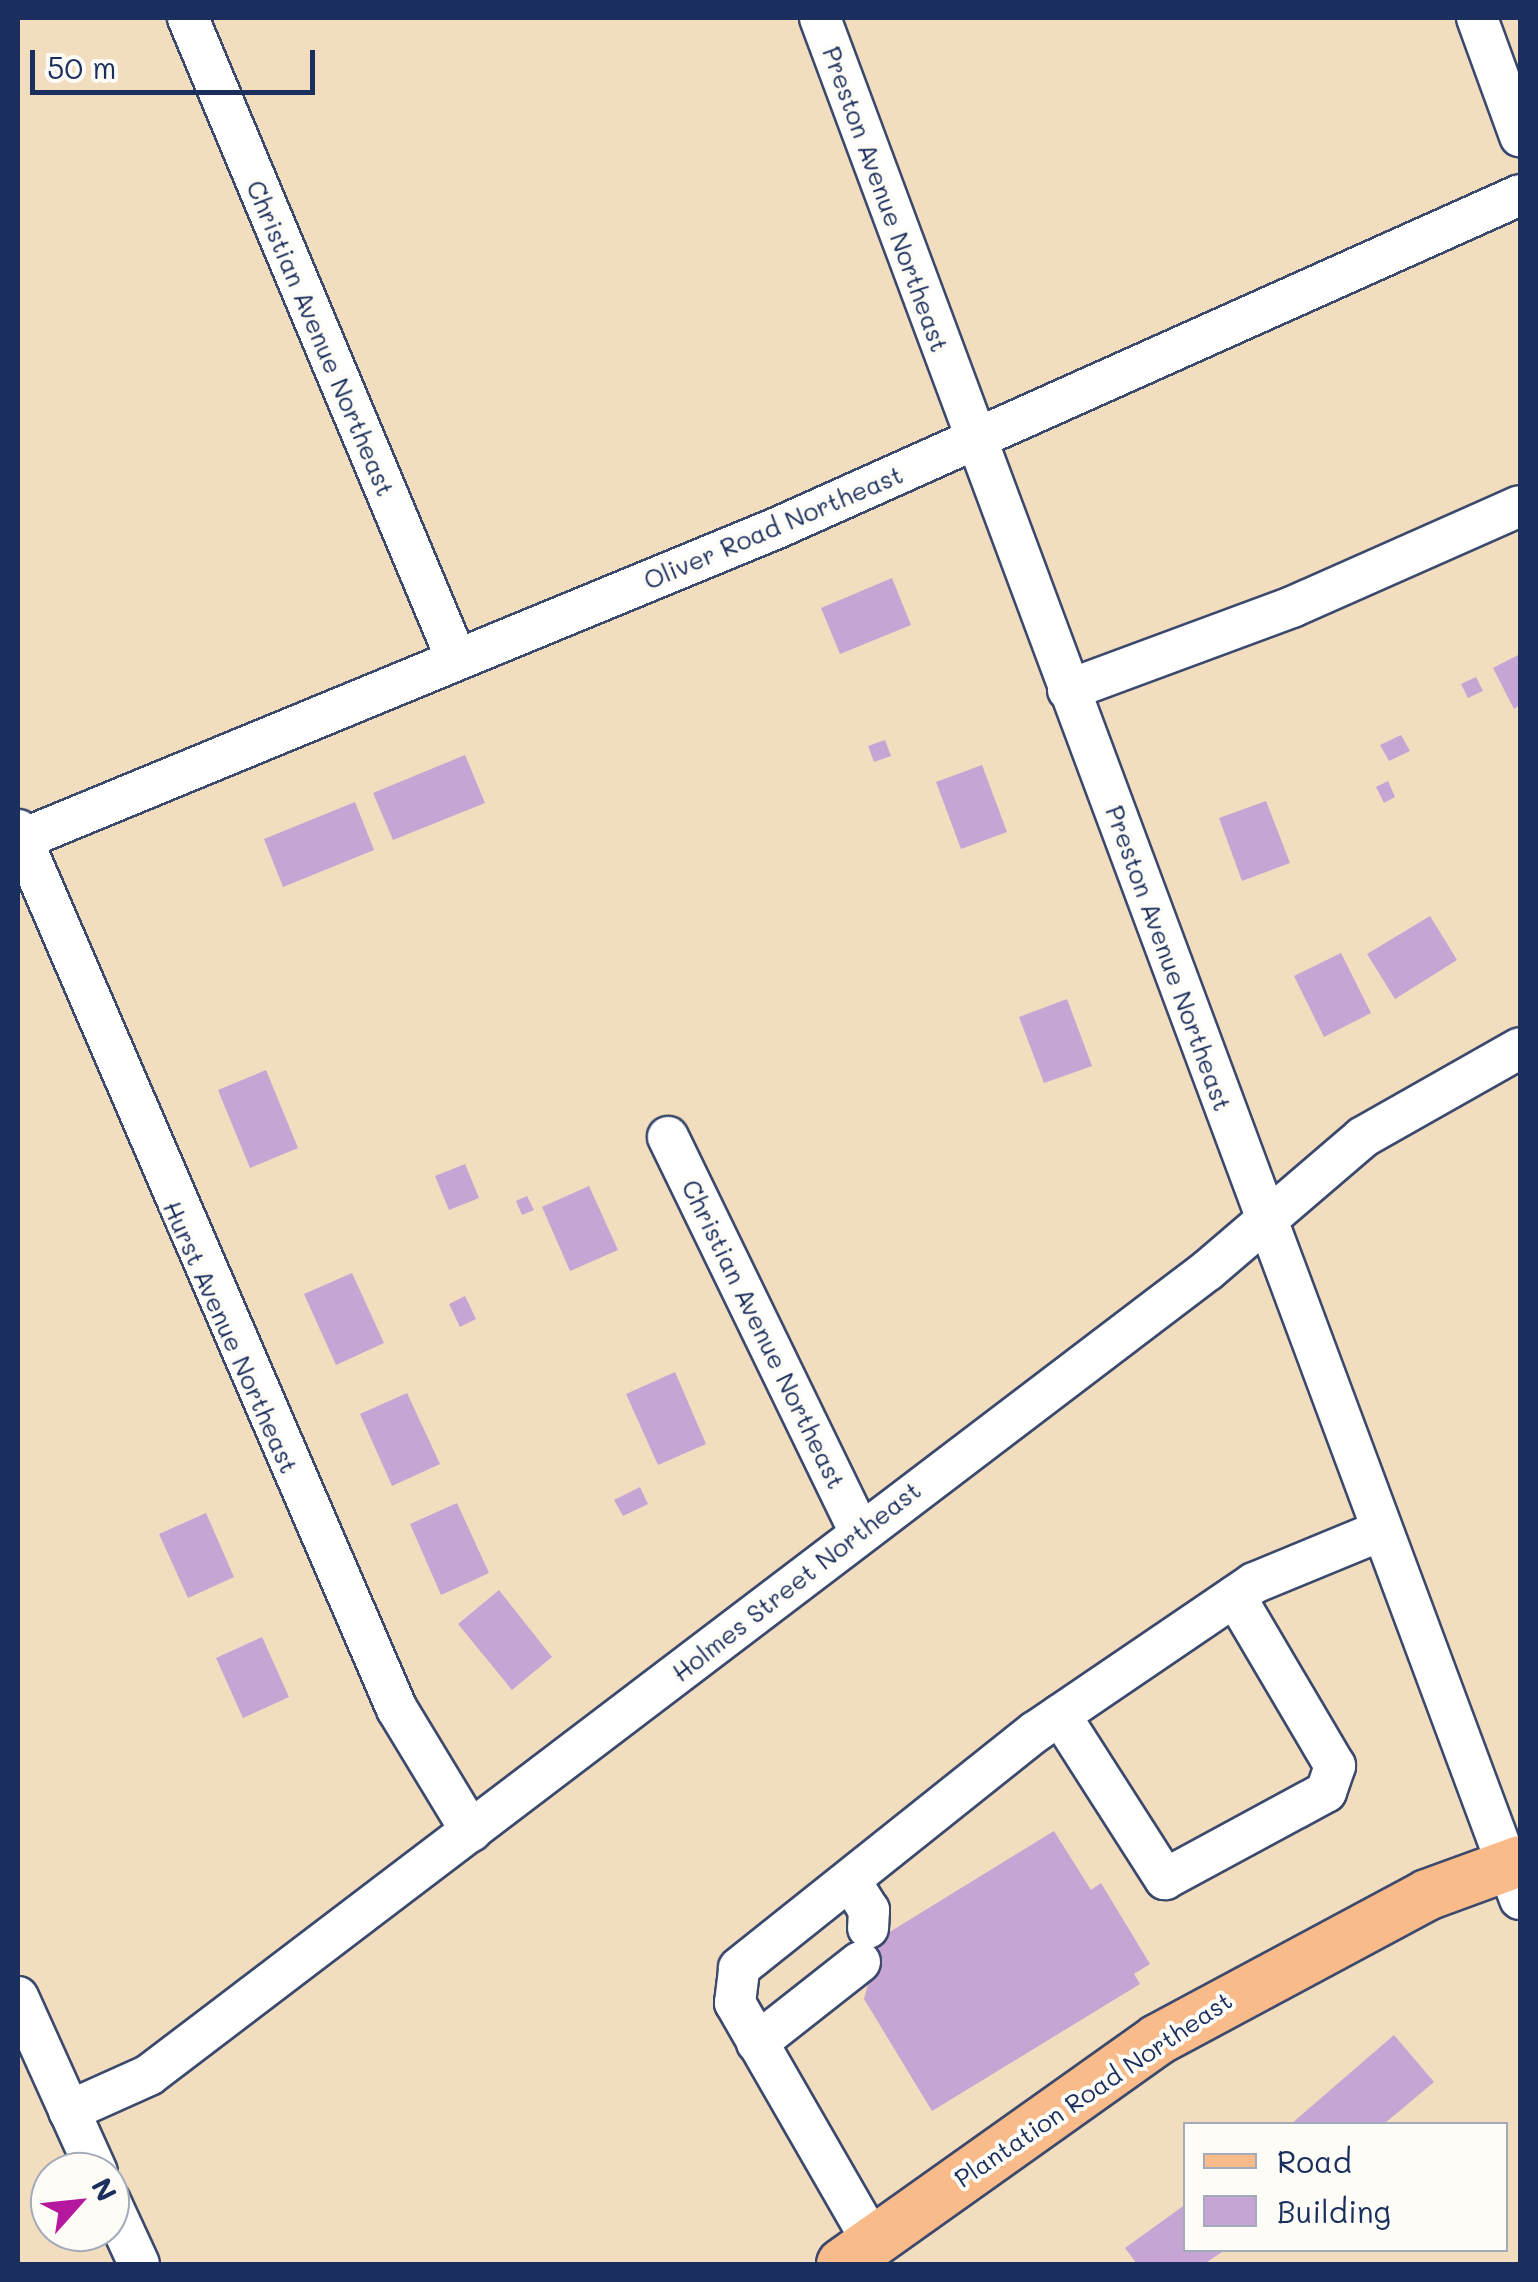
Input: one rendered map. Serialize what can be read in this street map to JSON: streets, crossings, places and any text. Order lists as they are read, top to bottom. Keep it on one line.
{"streets":{"main road":["Plantation Road Northeast"],"street":["Preston Avenue Northeast","Christian Avenue Northeast","Oliver Road Northeast","Hurst Avenue Northeast","Holmes Street Northeast"]},"crossings":[["Preston Avenue Northeast","Oliver Road Northeast"],["Preston Avenue Northeast","Holmes Street Northeast"],["Preston Avenue Northeast","Plantation Road Northeast"],["Christian Avenue Northeast","Oliver Road Northeast"],["Christian Avenue Northeast","Holmes Street Northeast"],["Oliver Road Northeast","Hurst Avenue Northeast"],["Hurst Avenue Northeast","Holmes Street Northeast"]],"legend":["Road","Building"],"scale_bar":"50 m","north":"top right"}
